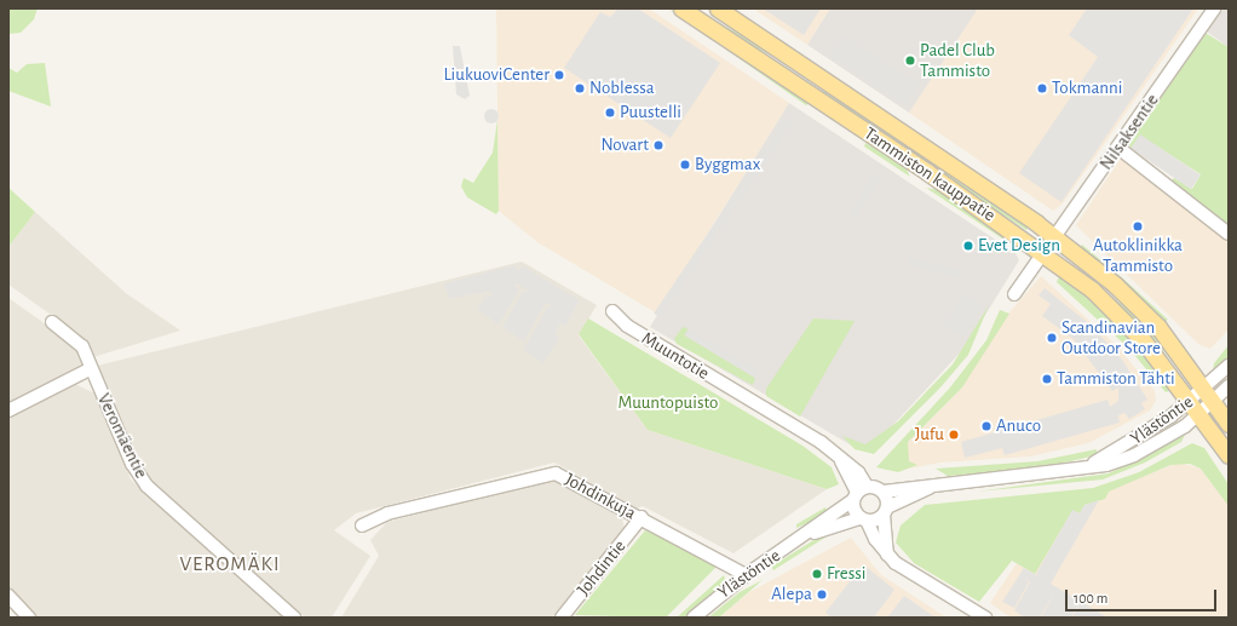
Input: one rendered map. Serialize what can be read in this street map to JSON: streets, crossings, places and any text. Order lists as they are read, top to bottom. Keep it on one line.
{"streets":{"main road":["Tammiston kauppatie"],"street":["Nilsaksentie","Muuntotie","Ylästöntie","Veromäentie","Johdinkuja","Johdintie"]},"crossings":[["Nilsaksentie","Tammiston kauppatie"],["Tammiston kauppatie","Ylästöntie"],["Muuntotie","Ylästöntie"],["Ylästöntie","Johdinkuja"],["Johdinkuja","Johdintie"]],"districts":["VEROMÄKI"],"parks":["Muuntopuisto"],"places":["Padel Club Tammisto","LiukuoviCenter","Noblessa","Tokmanni","Puustelli","Novart","Byggmax","Autoklinikka Tammisto","Evet Design","Scandinavian Outdoor Store","Tammiston Tähti","Anuco","Jufu","Fressi","Alepa"],"scale_bar":"100 m"}
